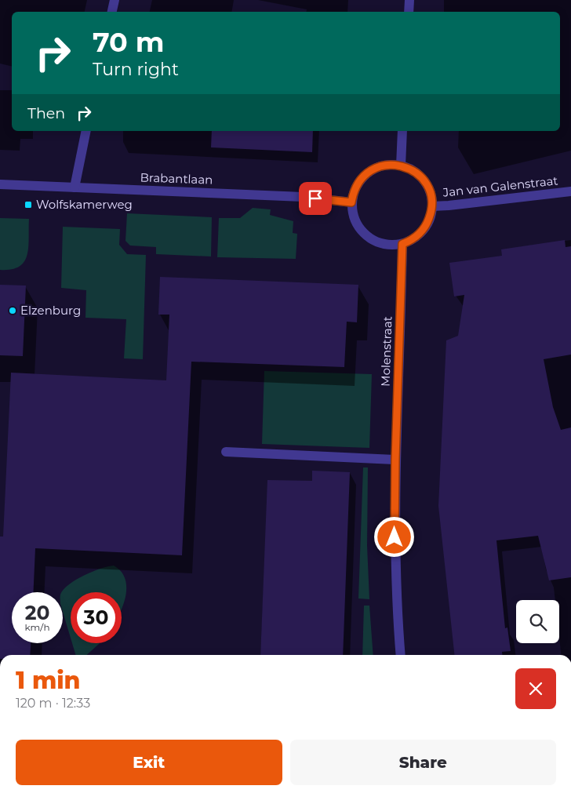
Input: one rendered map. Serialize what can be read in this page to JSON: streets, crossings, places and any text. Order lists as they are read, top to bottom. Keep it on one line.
{"streets":{"street":["Brabantlaan","Jan van Galenstraat","Molenstraat"]},"crossings":[["Brabantlaan","Jan van Galenstraat"],["Brabantlaan","Molenstraat"],["Jan van Galenstraat","Molenstraat"]],"places":{"transit":["Wolfskamerweg"],"other":["Elzenburg"]},"page":{"turn":["70 m","Turn right"],"then":"Then","speed":"20 km/h","limit":"30","heading":["1 min","120 m · 12:33"],"buttons":["Exit","Share"]}}
